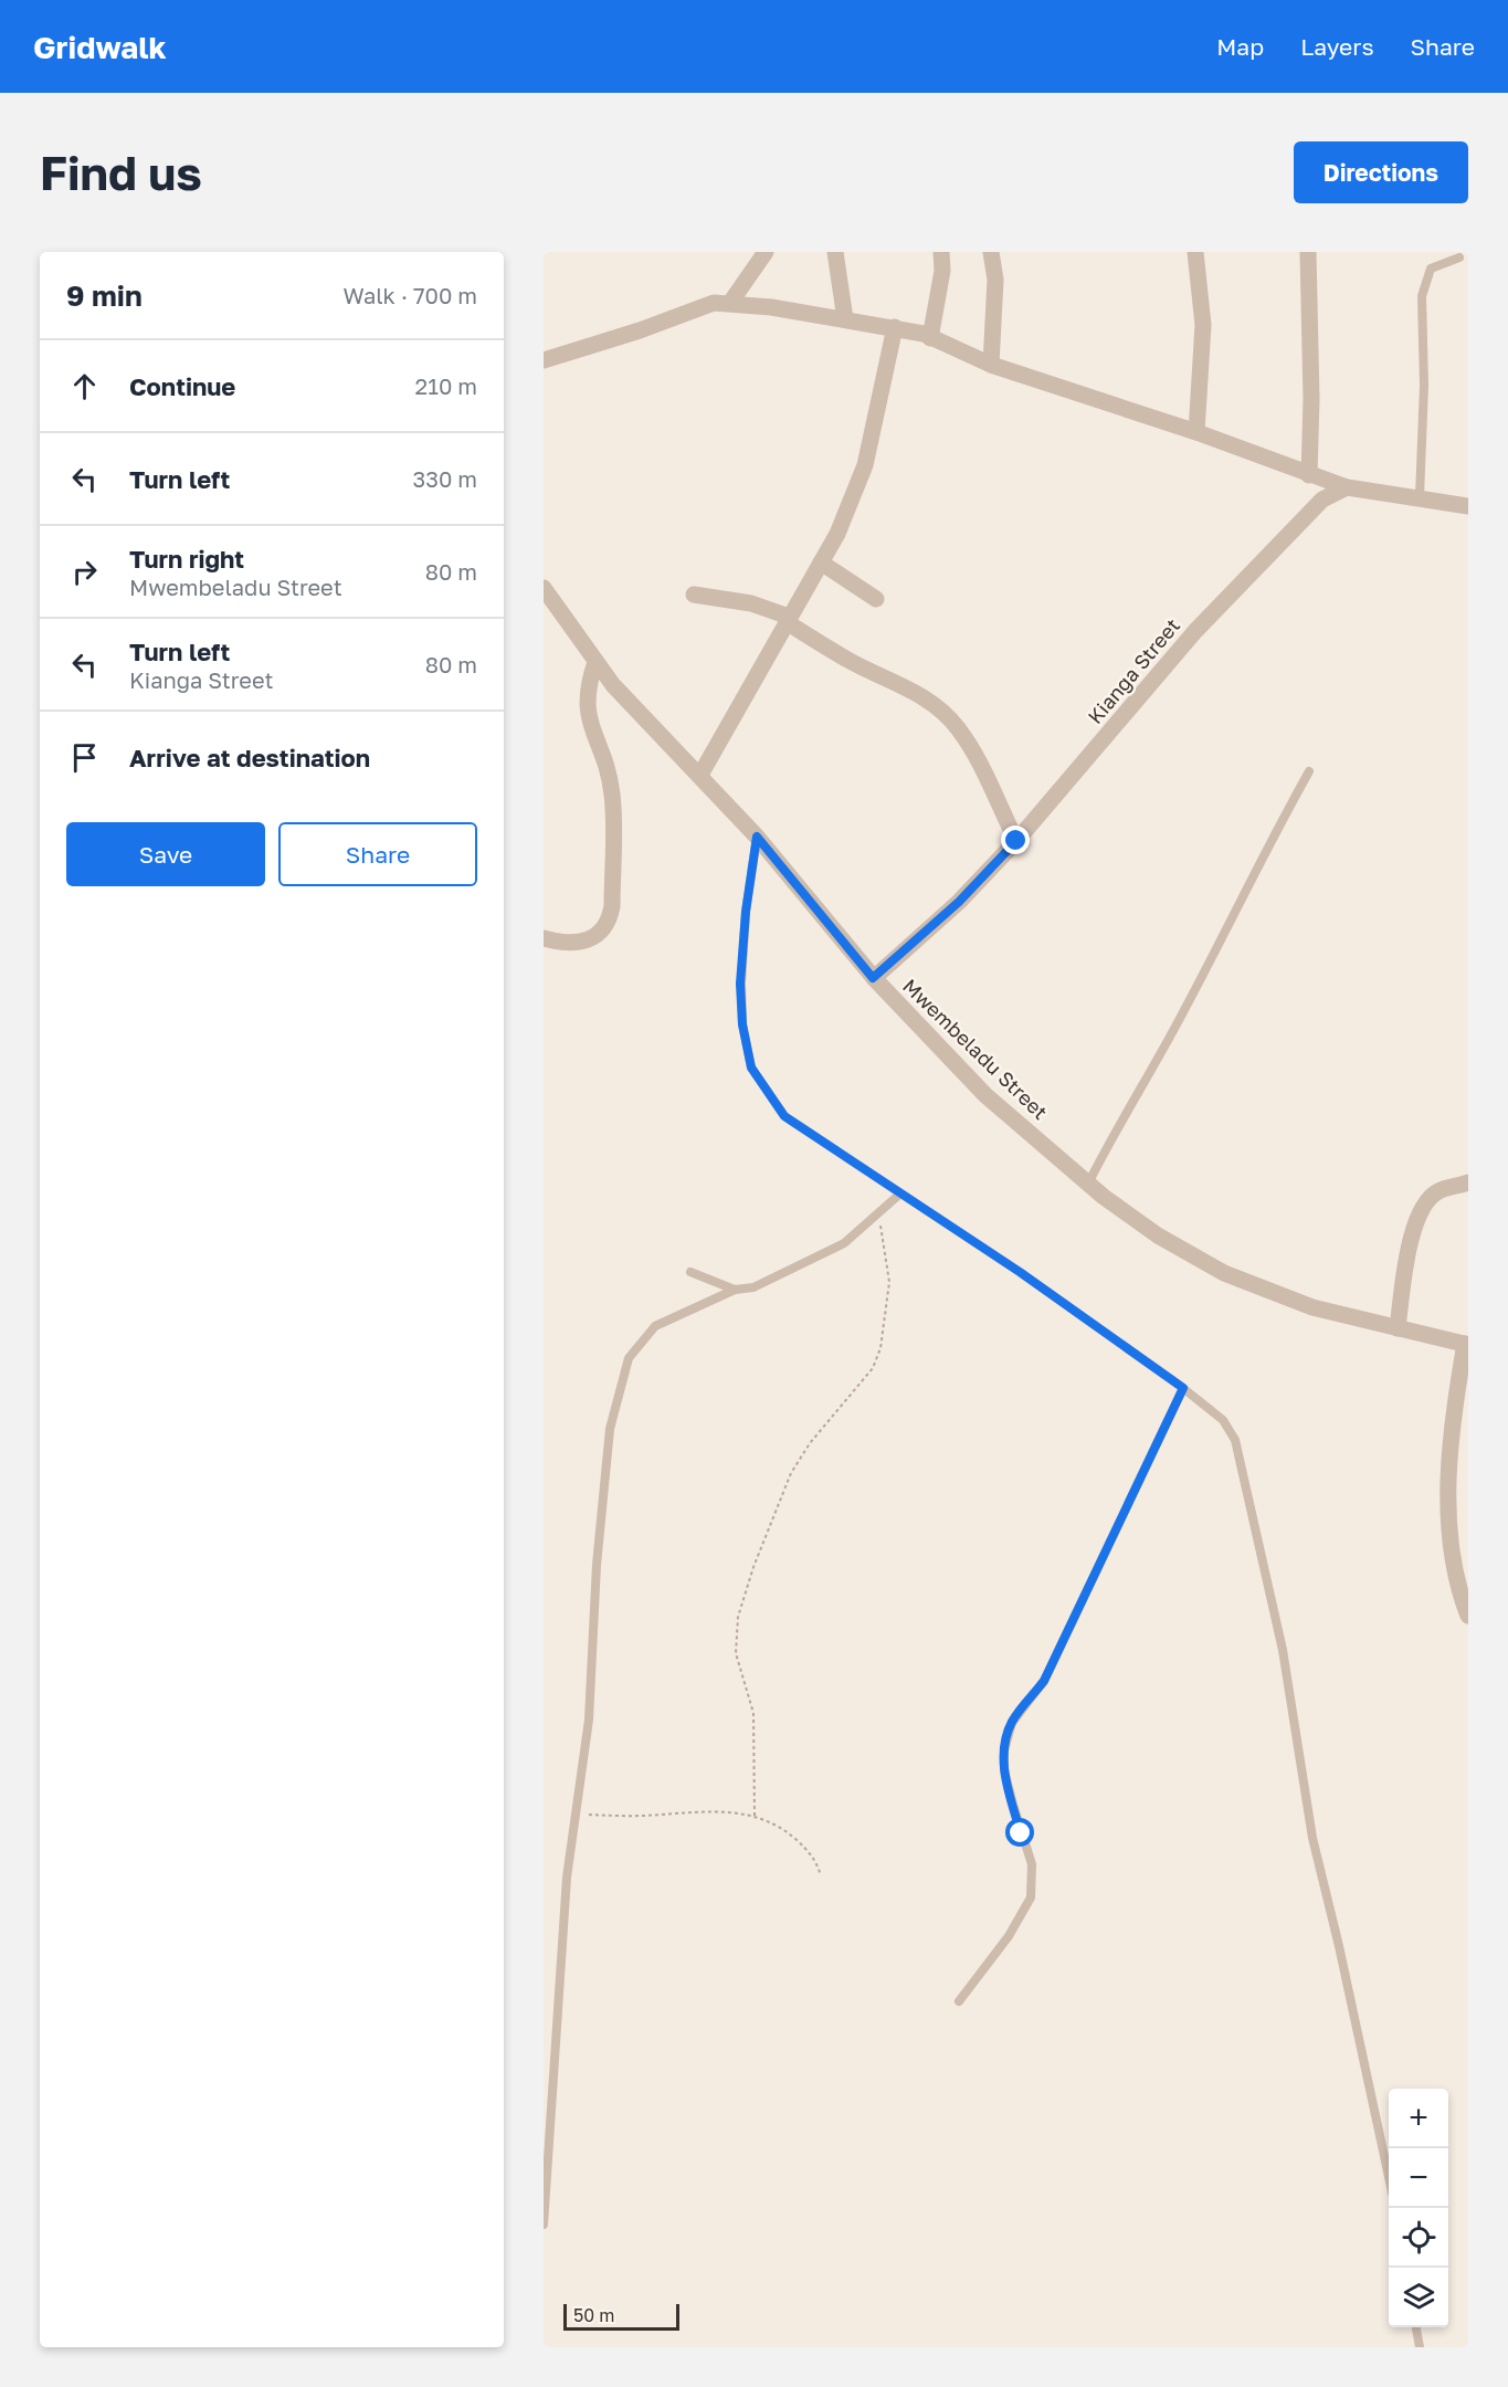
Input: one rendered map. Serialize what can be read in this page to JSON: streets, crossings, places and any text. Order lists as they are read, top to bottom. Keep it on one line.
{"streets":{"street":["Kianga Street","Mwembeladu Street"]},"crossings":[["Kianga Street","Mwembeladu Street"]],"scale_bar":"50 m","page":{"header":"Gridwalk","nav":["Map","Layers","Share"],"buttons":["Directions",["Save","Share"]],"title":"Find us","heading":["9 min","Walk · 700 m"],"list":[["Continue","210 m"],["Turn left","330 m"],["Turn right","Mwembeladu Street","80 m"],["Turn left","Kianga Street","80 m"],"Arrive at destination"],"map_buttons":["+","−"],"scale":"50 m"}}
